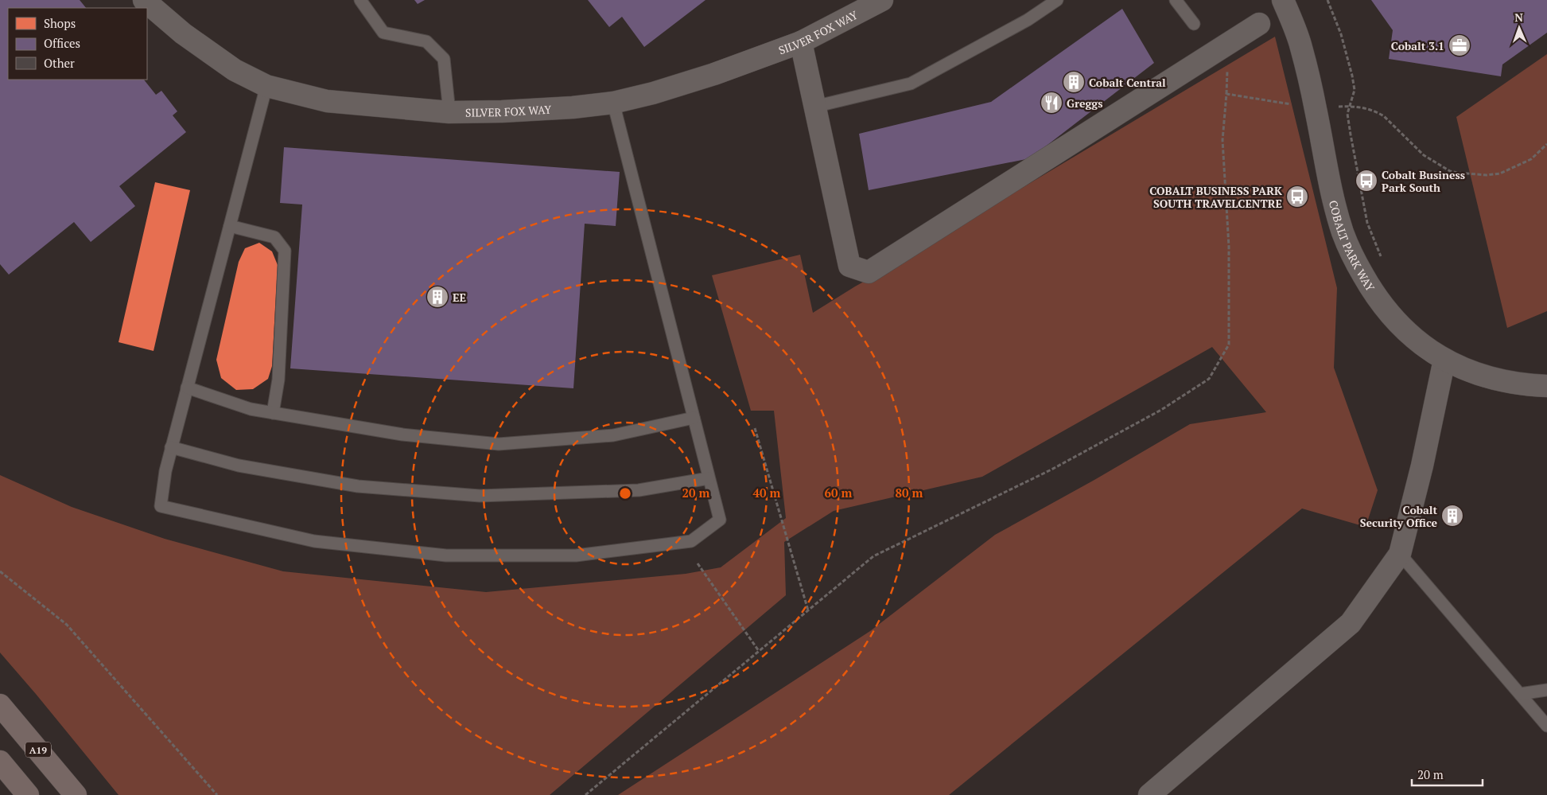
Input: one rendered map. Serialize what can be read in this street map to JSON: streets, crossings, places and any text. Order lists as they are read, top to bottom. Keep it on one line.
{"streets":{"highway":["A19"],"street":["SILVER FOX WAY","COBALT PARK WAY"]},"places":{"office":["Cobalt 3.1"],"building":["Cobalt Central","EE","Cobalt Security Office"],"restaurant":["Greggs"],"bus stop":["Cobalt Business Park South","COBALT BUSINESS PARK SOUTH TRAVELCENTRE"]},"legend":["Shops","Offices","Other"],"scale_bar":"20 m","north":"top","rings":["20 m","40 m","60 m","80 m"]}
